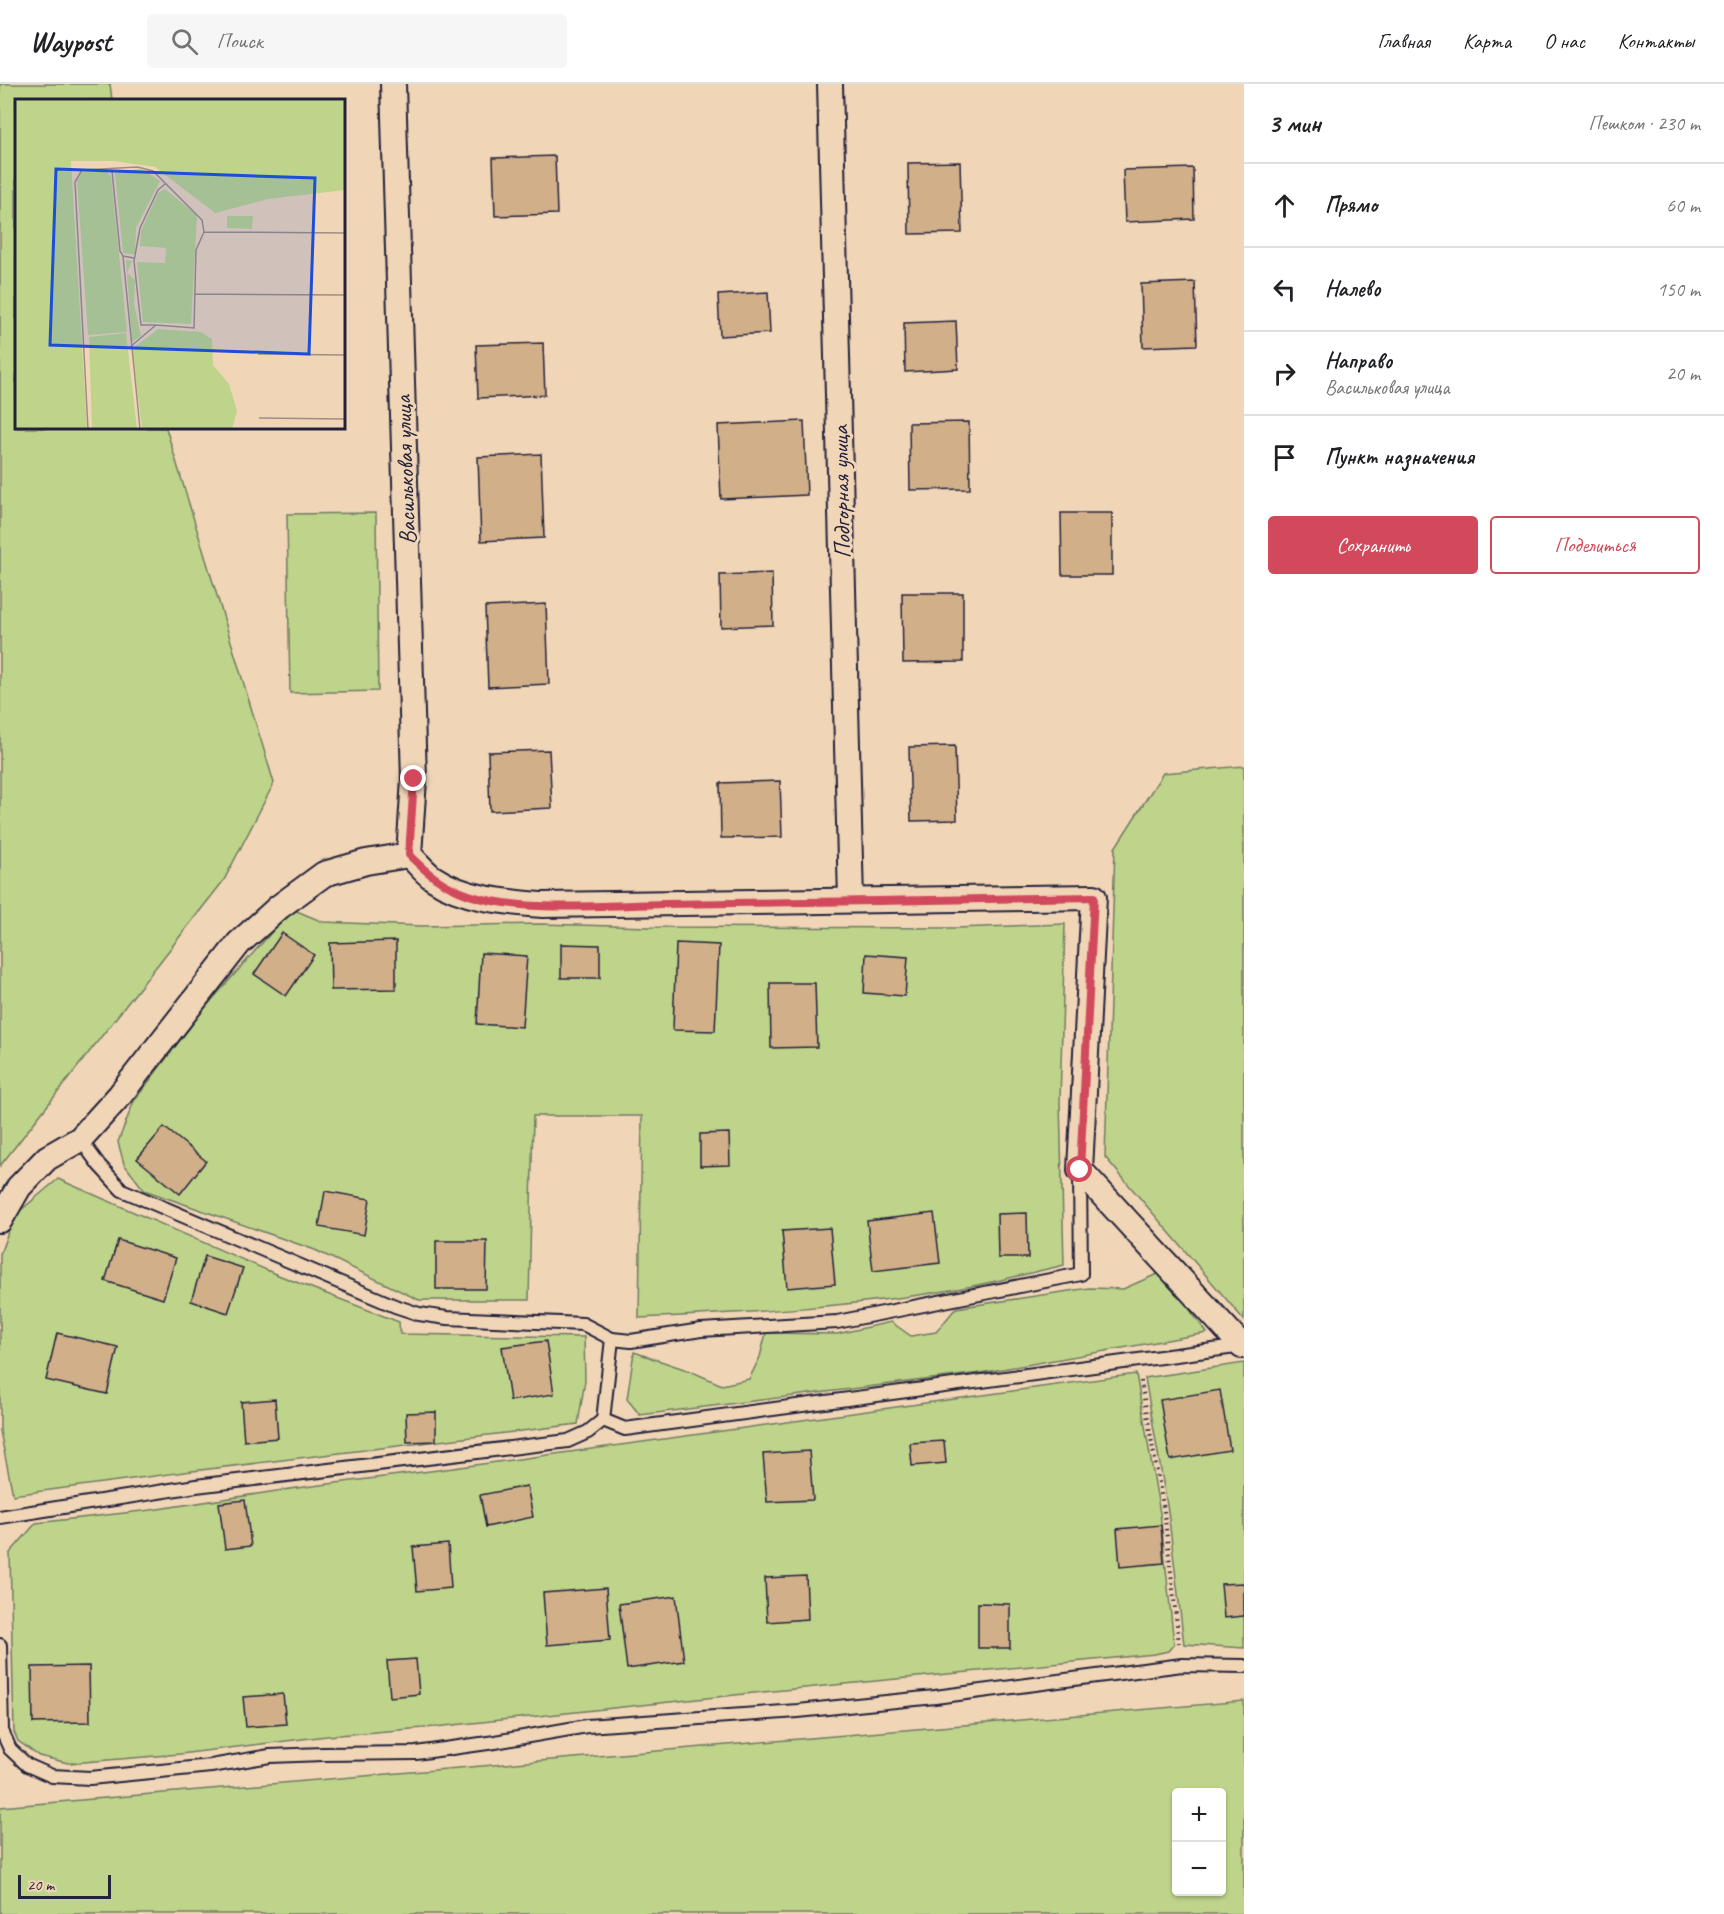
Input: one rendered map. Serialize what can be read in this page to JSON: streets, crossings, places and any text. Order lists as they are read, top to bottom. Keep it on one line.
{"streets":{"street":["Васильковая улица","Подгорная улица"]},"scale_bar":"20 m","page":{"header":"Waypost","search":"Поиск","nav":["Главная","Карта","О нас","Контакты"],"heading":["3 мин","Пешком · 230 m"],"list":[["Прямо","60 m"],["Налево","150 m"],["Направо","Васильковая улица","20 m"],"Пункт назначения"],"buttons":["Сохранить","Поделиться"],"map_buttons":["+","−"],"scale":"20 m"}}
